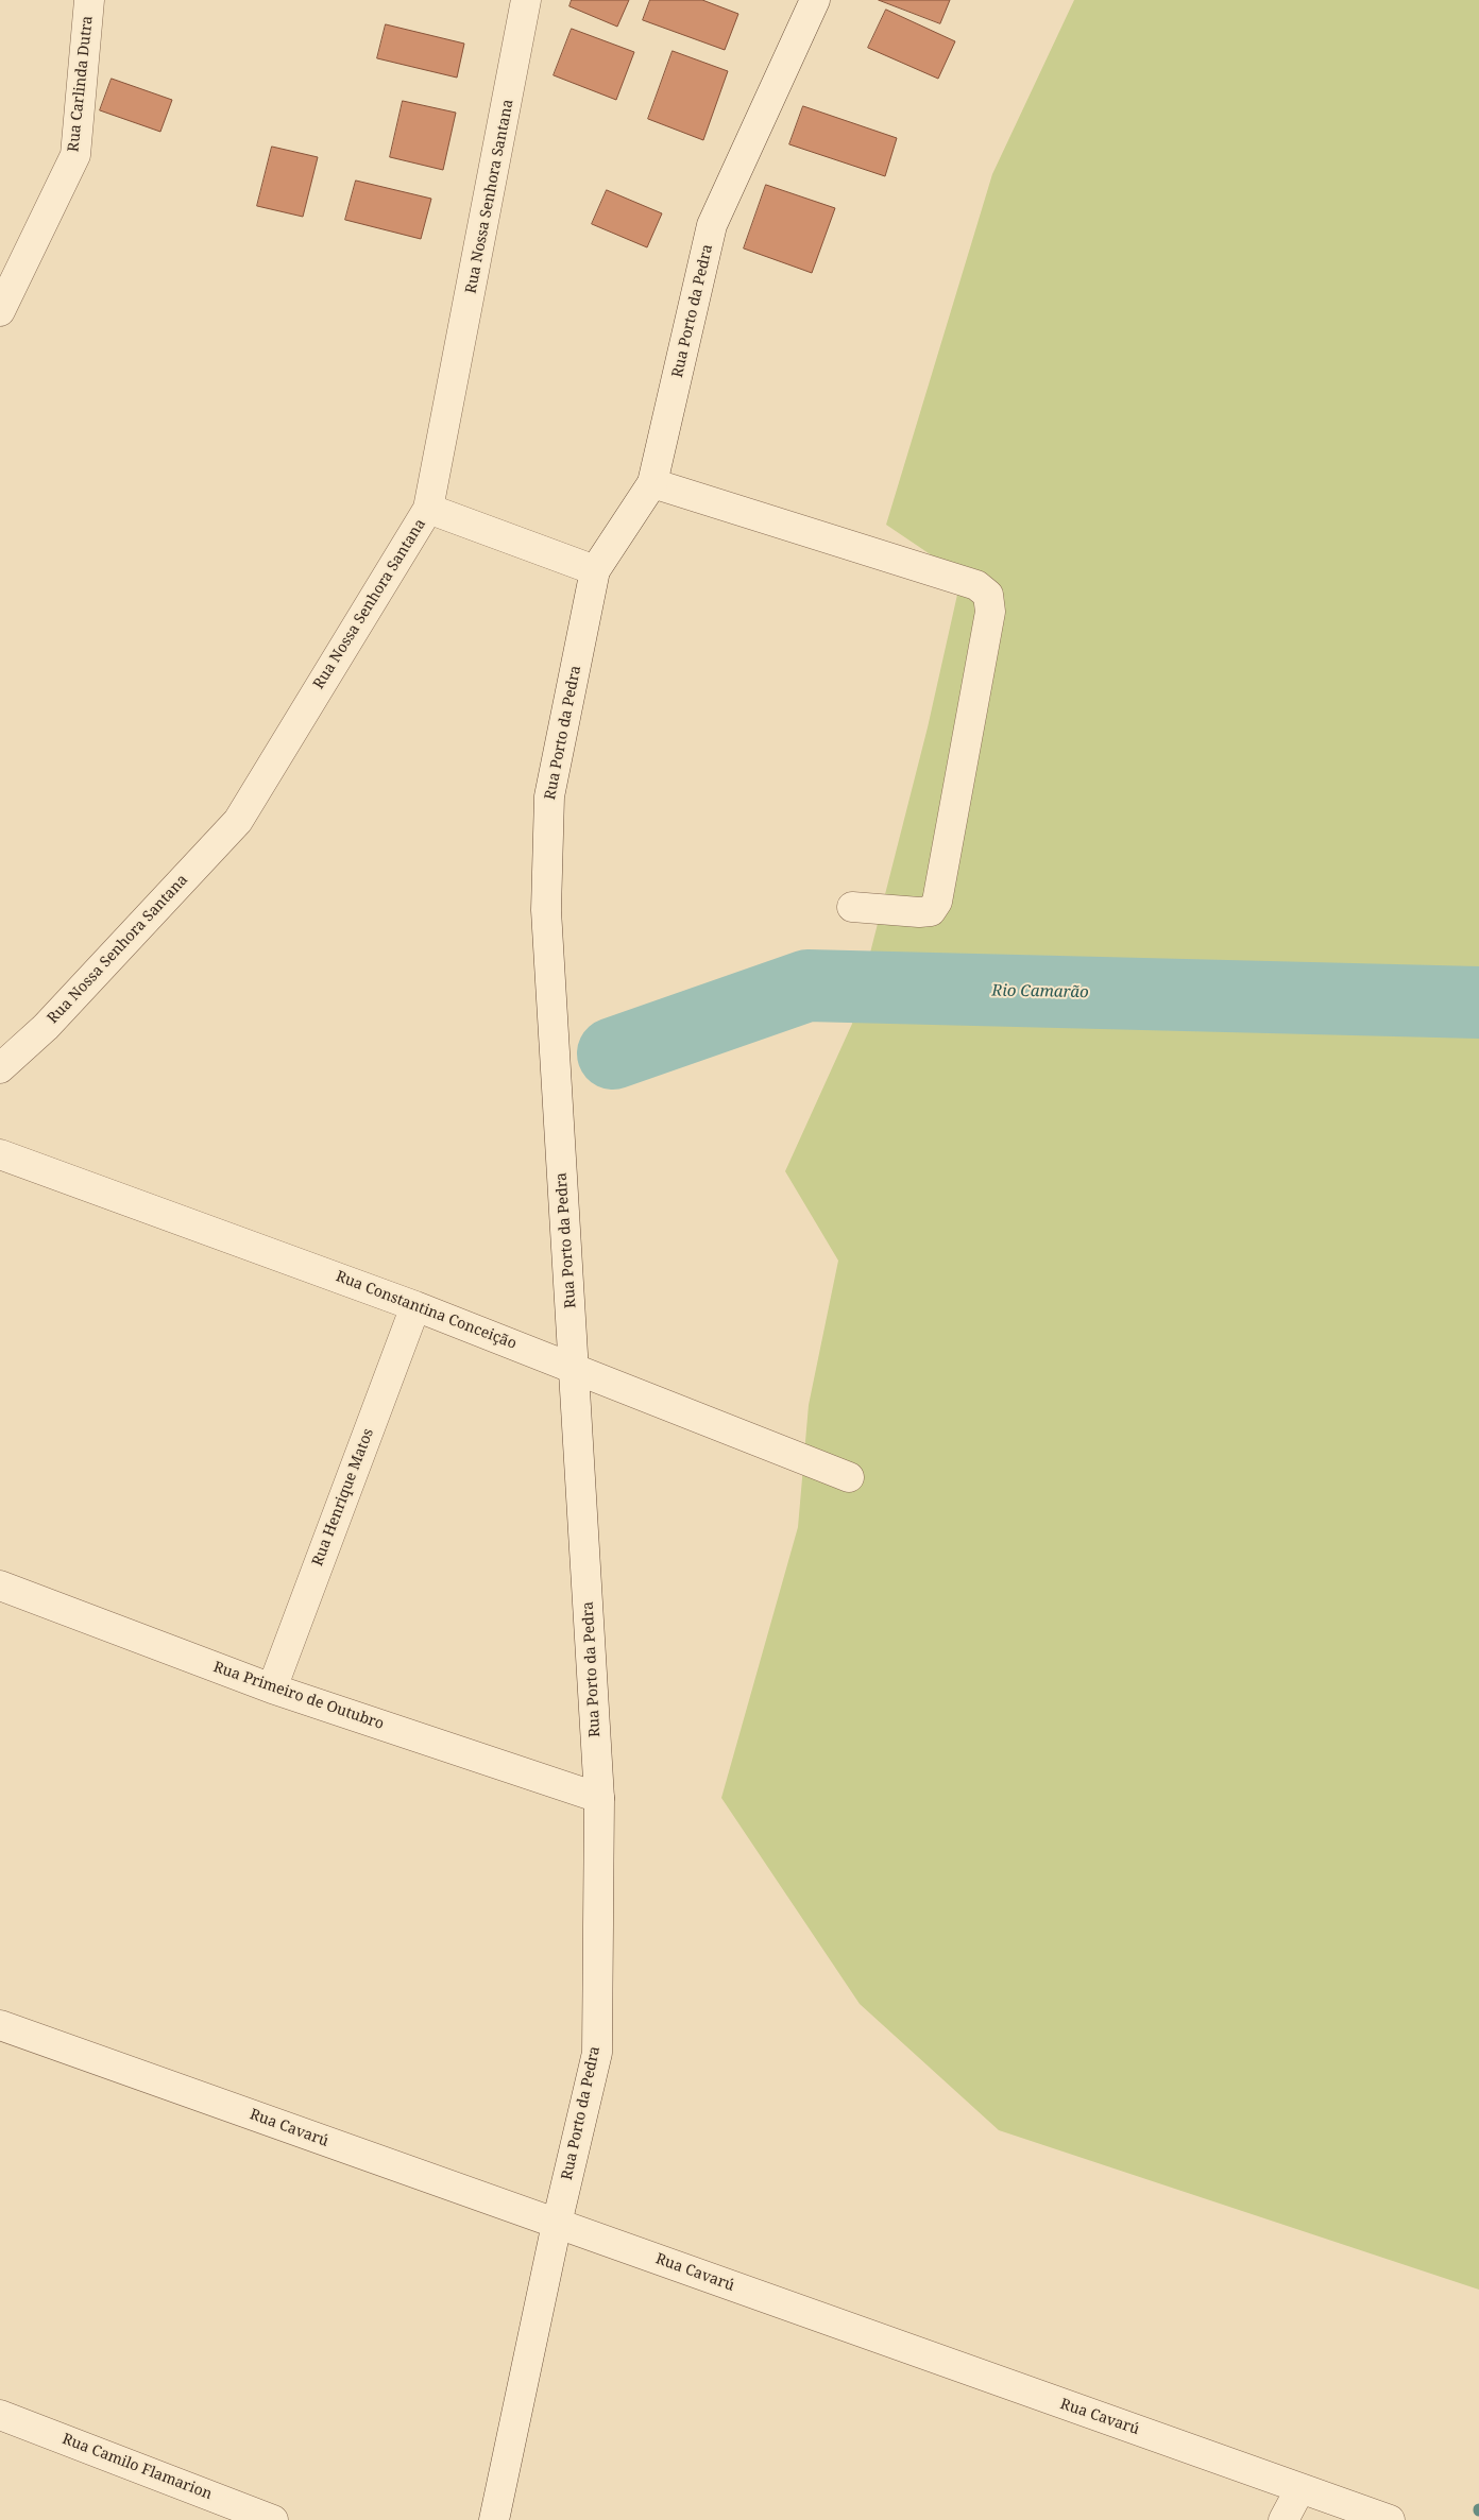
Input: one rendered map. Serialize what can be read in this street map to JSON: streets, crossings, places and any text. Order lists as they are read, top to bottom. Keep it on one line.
{"streets":{"street":["Rua Carlinda Dutra","Rua Nossa Senhora Santana","Rua Porto da Pedra","Rua Constantina Conceição","Rua Henrique Matos","Rua Primeiro de Outubro","Rua Cavarú","Rua Camilo Flamarion"]},"crossings":[["Rua Porto da Pedra","Rua Constantina Conceição"],["Rua Porto da Pedra","Rua Primeiro de Outubro"],["Rua Porto da Pedra","Rua Cavarú"],["Rua Constantina Conceição","Rua Henrique Matos"],["Rua Henrique Matos","Rua Primeiro de Outubro"]],"water":["Rio Camarão"]}
